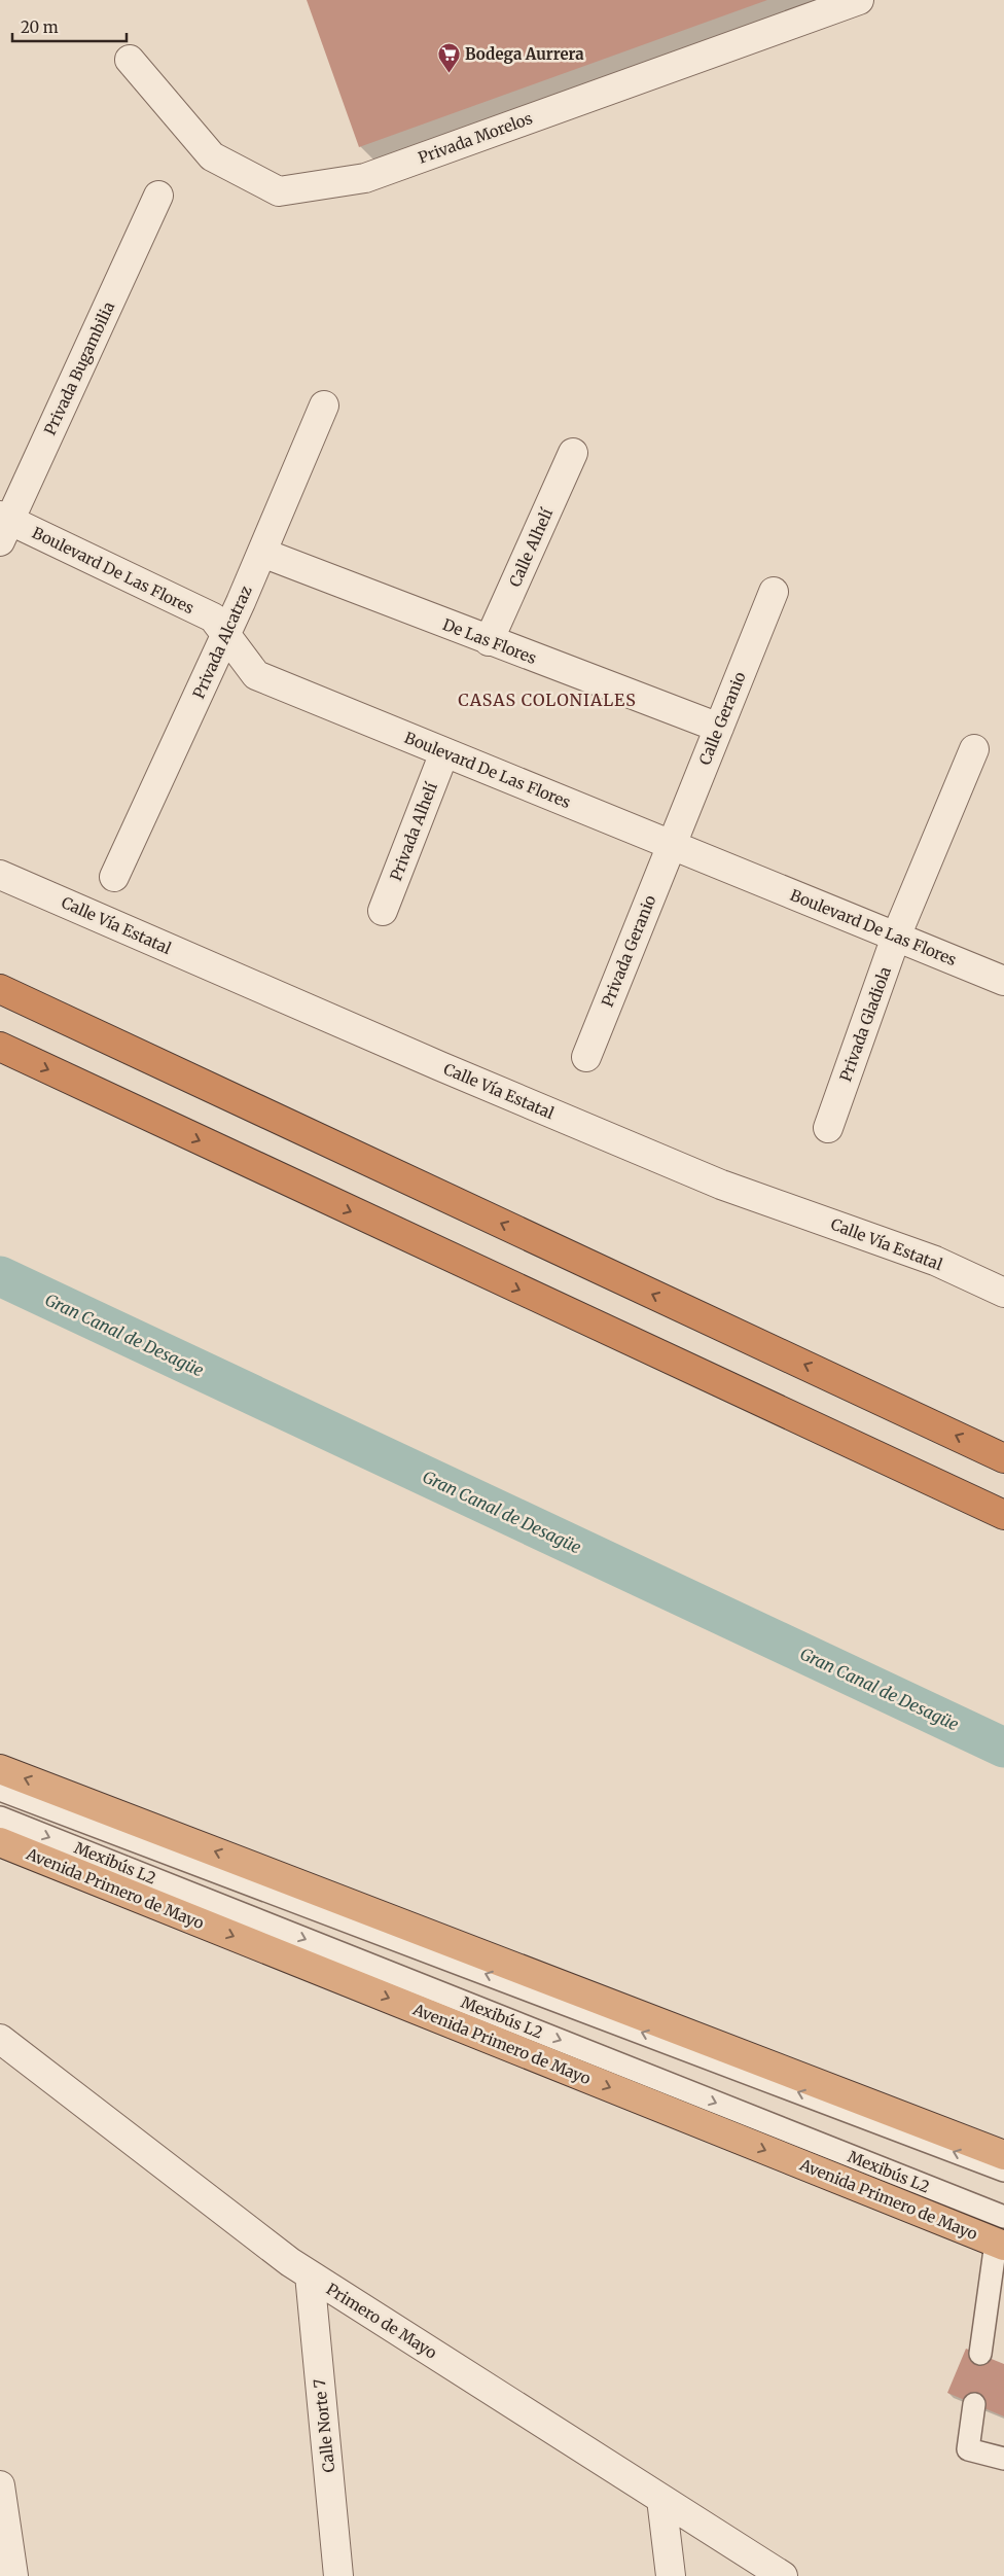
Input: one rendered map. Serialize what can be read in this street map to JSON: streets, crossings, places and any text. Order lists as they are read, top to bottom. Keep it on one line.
{"streets":{"highway":["Avenida Primero de Mayo"],"street":["Privada Morelos","Privada Bugambilia","Calle Alhelí","Boulevard De Las Flores","De Las Flores","Privada Alcatraz","Calle Geranio","Privada Alhelí","Calle Vía Estatal","Privada Geranio","Privada Gladiola","Primero de Mayo","Calle Norte 7"],"lane":["Mexibús L2"]},"crossings":[["Privada Bugambilia","Boulevard De Las Flores"],["Calle Alhelí","De Las Flores"],["Boulevard De Las Flores","Privada Alcatraz"],["Boulevard De Las Flores","Calle Geranio"],["Boulevard De Las Flores","Privada Alhelí"],["Boulevard De Las Flores","Privada Geranio"],["Boulevard De Las Flores","Privada Gladiola"],["De Las Flores","Privada Alcatraz"],["De Las Flores","Calle Geranio"],["Calle Geranio","Privada Geranio"],["Mexibús L2","Avenida Primero de Mayo"],["Primero de Mayo","Calle Norte 7"]],"districts":["CASAS COLONIALES"],"water":["Gran Canal de Desagüe"],"places":{"supermarket":["Bodega Aurrera"]},"scale_bar":"20 m"}
